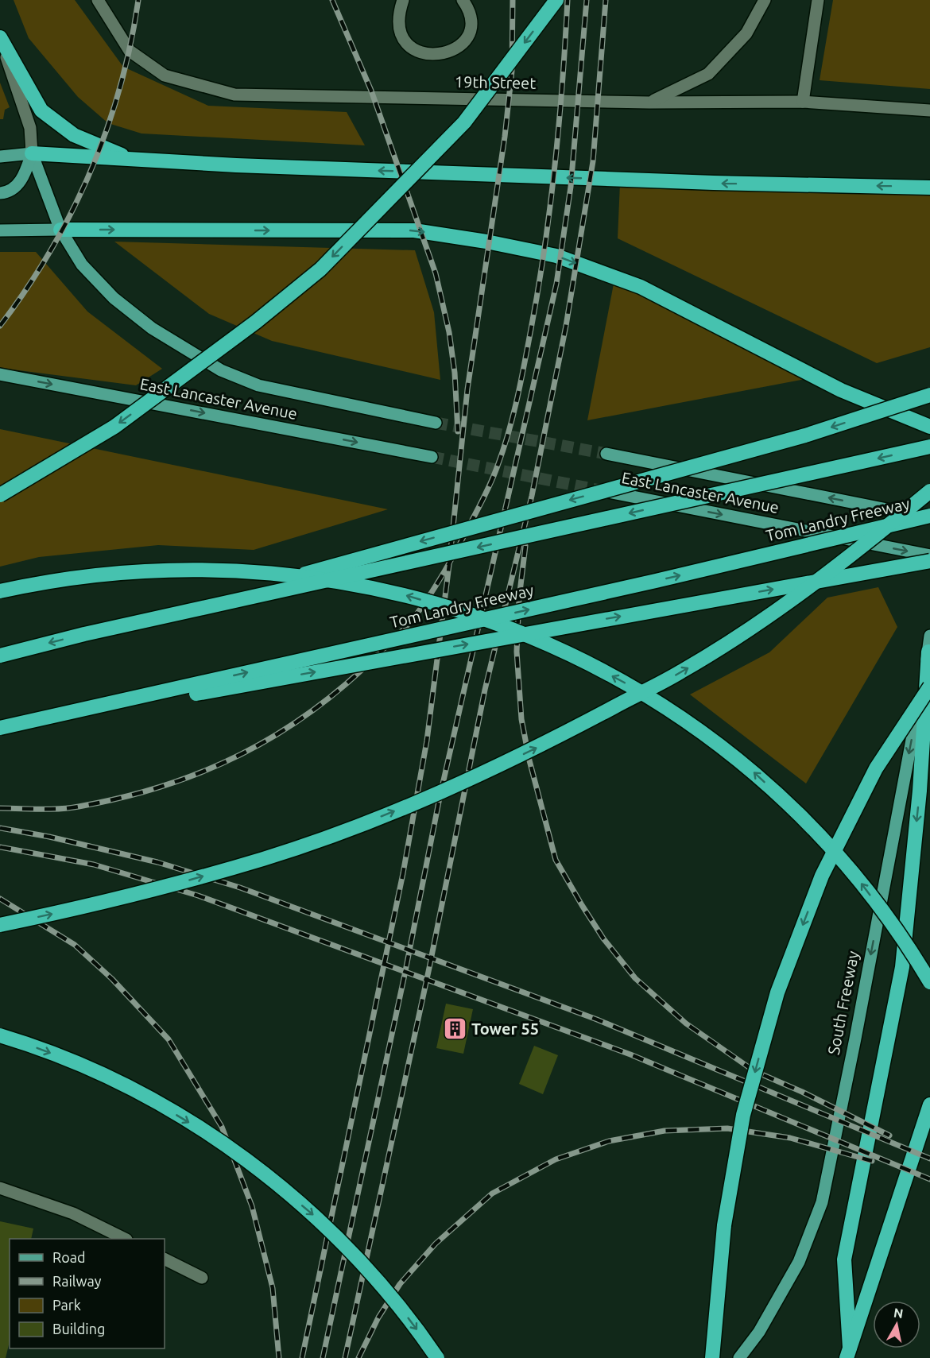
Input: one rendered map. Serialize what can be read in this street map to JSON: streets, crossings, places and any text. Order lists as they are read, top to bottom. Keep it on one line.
{"streets":{"highway":["Tom Landry Freeway"],"main road":["East Lancaster Avenue","South Freeway"],"street":["19th Street"]},"crossings":[["East Lancaster Avenue","Tom Landry Freeway"]],"one_way":["South Freeway"],"places":{"building":["Tower 55"]},"legend":["Road","Railway","Park","Building"],"north":"top"}
